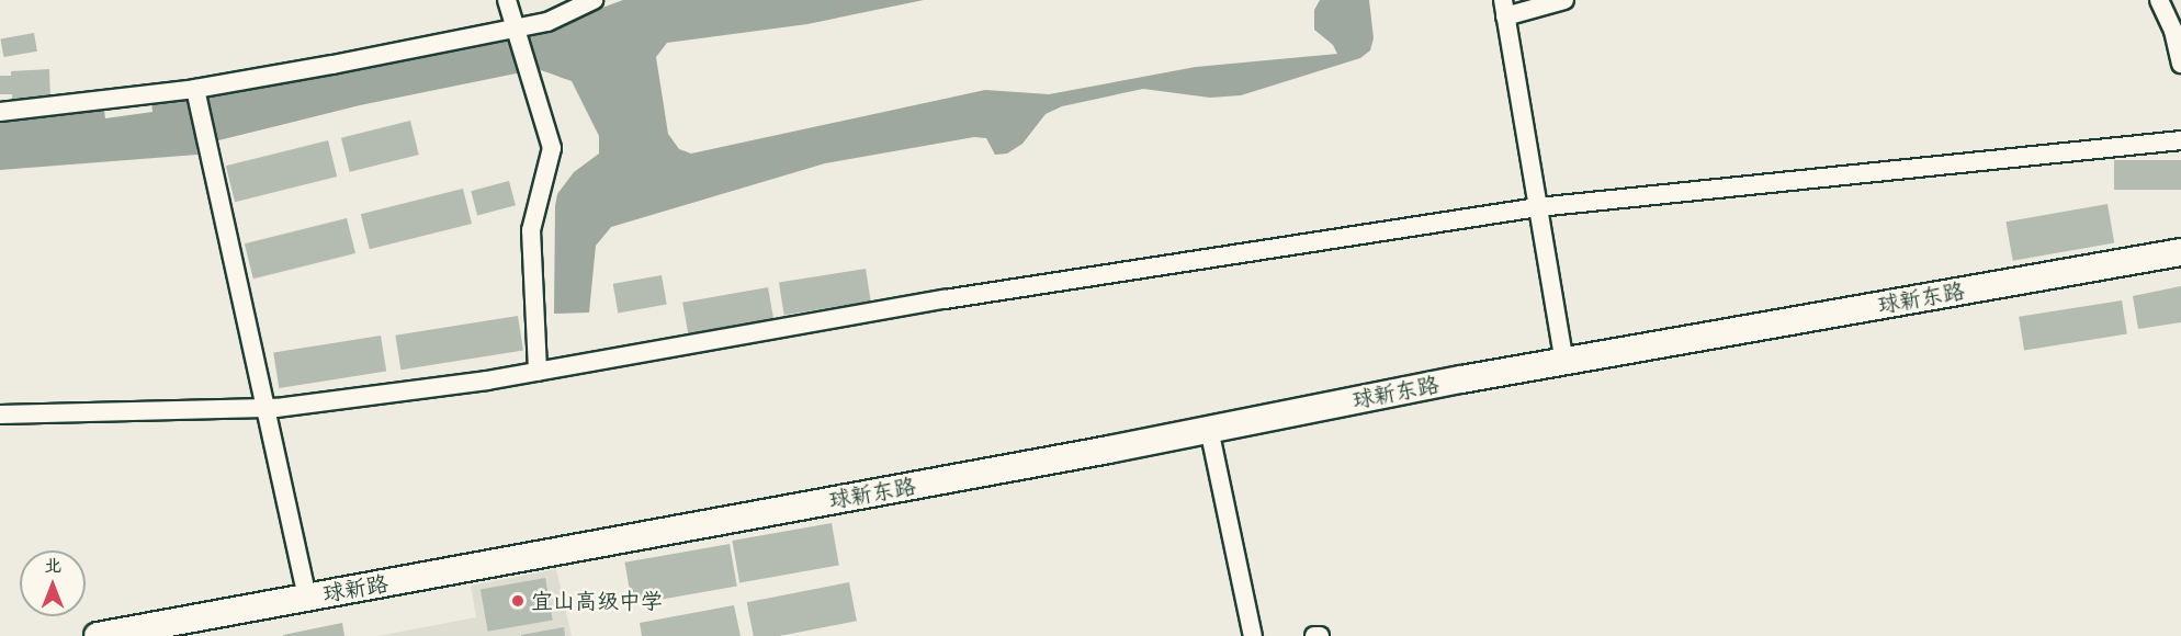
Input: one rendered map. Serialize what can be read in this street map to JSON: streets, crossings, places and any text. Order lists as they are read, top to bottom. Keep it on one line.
{"streets":{"street":["球新东路","球新路"]},"crossings":[["球新东路","球新路"]],"places":["宜山高级中学"],"north":"top"}
